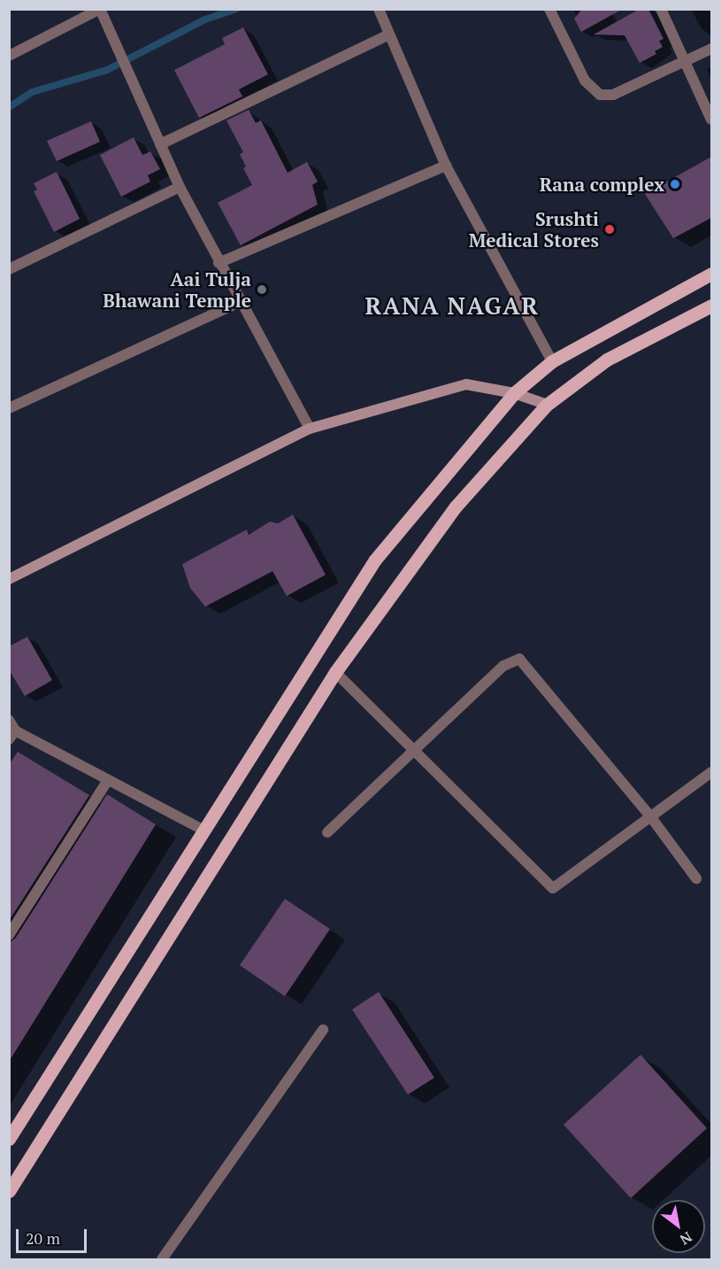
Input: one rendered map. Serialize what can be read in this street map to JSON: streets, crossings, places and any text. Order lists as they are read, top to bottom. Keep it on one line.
{"districts":["RANA NAGAR"],"places":["Rana complex","Srushti Medical Stores","Aai Tulja Bhawani Temple"],"scale_bar":"20 m","north":"bottom right"}
